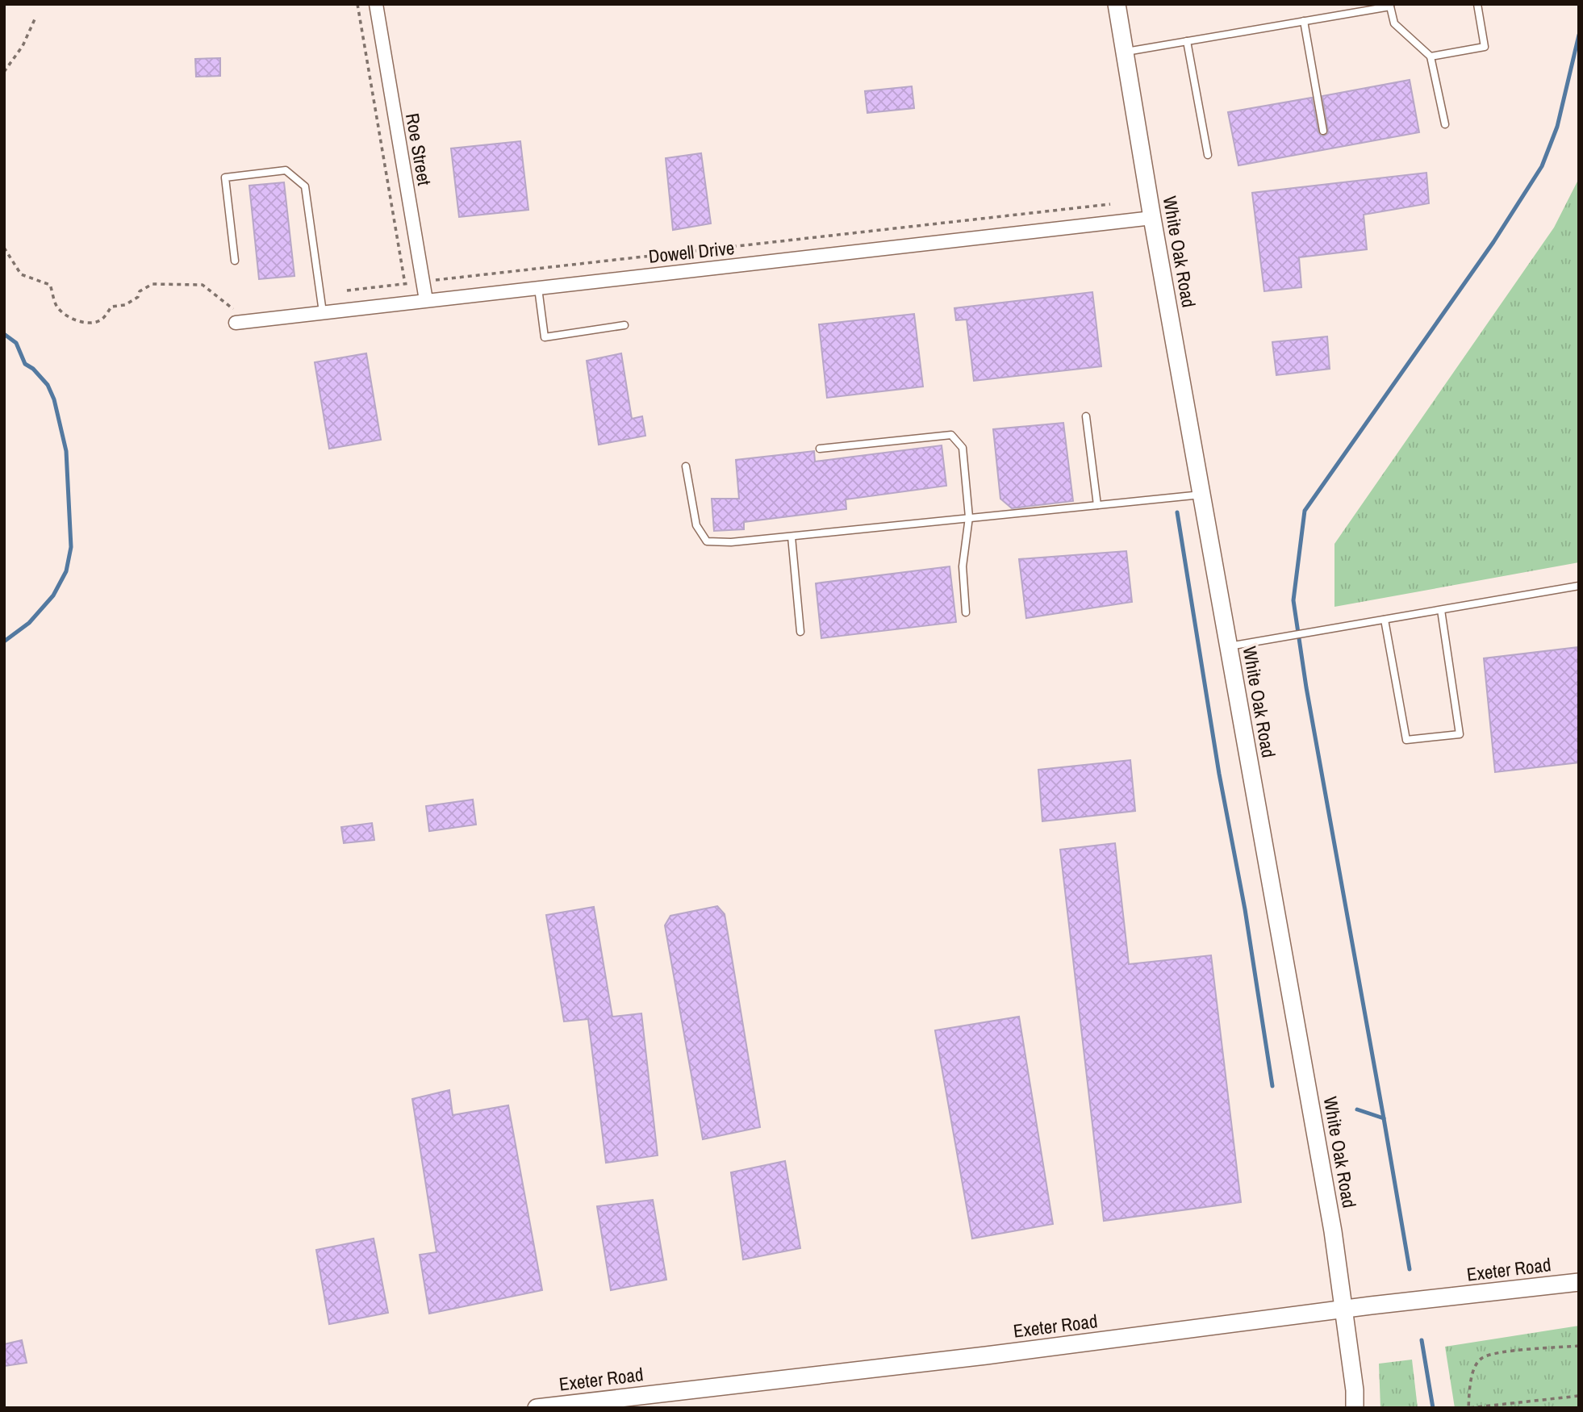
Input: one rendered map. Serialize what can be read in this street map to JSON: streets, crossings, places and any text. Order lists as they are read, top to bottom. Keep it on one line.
{"streets":{"street":["Roe Street","Dowell Drive","White Oak Road","Exeter Road"]},"crossings":[["Roe Street","Dowell Drive"],["Dowell Drive","White Oak Road"],["White Oak Road","Exeter Road"]]}
